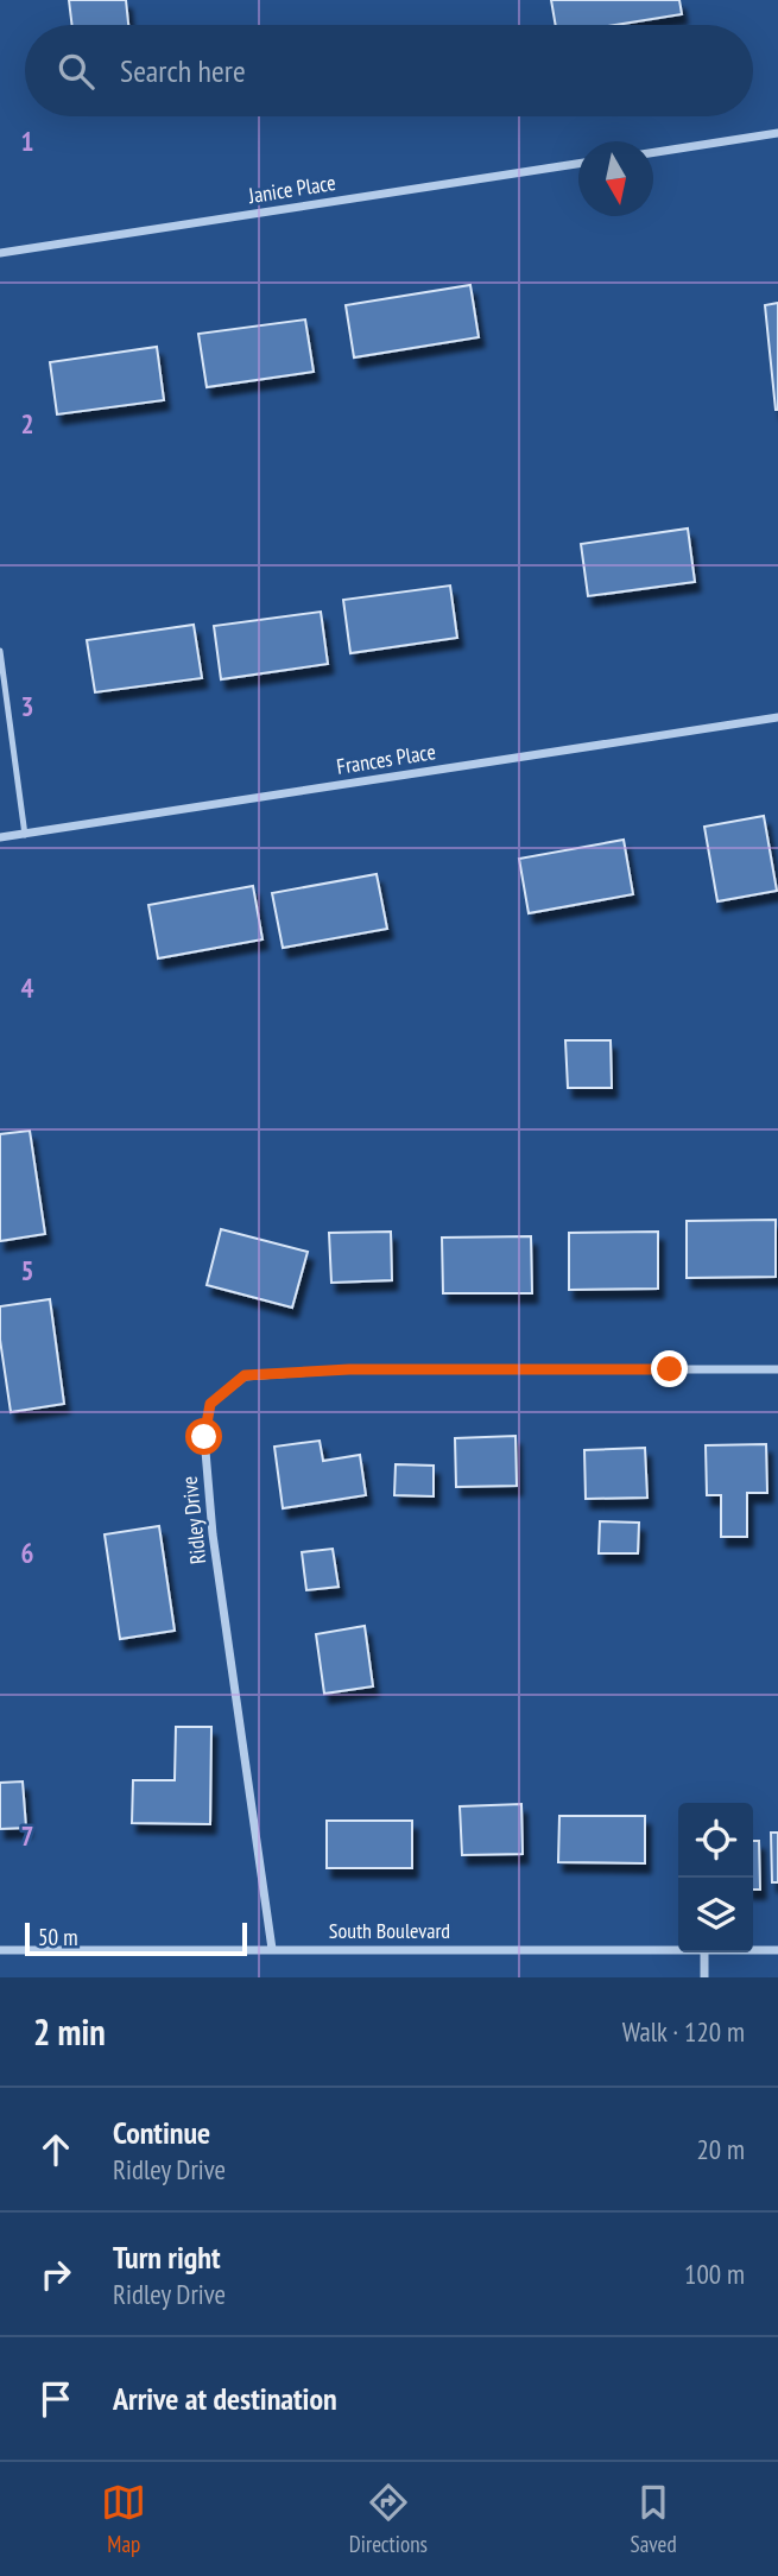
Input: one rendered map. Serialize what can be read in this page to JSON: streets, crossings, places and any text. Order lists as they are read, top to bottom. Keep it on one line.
{"streets":{"street":["Janice Place","Frances Place","Ridley Drive","South Boulevard"]},"crossings":[["Ridley Drive","South Boulevard"]],"scale_bar":"50 m","north":"bottom","page":{"search":"Search here","scale":"50 m","heading":["2 min","Walk · 120 m"],"list":[["Continue","Ridley Drive","20 m"],["Turn right","Ridley Drive","100 m"],"Arrive at destination"],"nav":["Map","Directions","Saved"]},"grid":{"rows":["1","2","3","4","5","6","7"]}}
